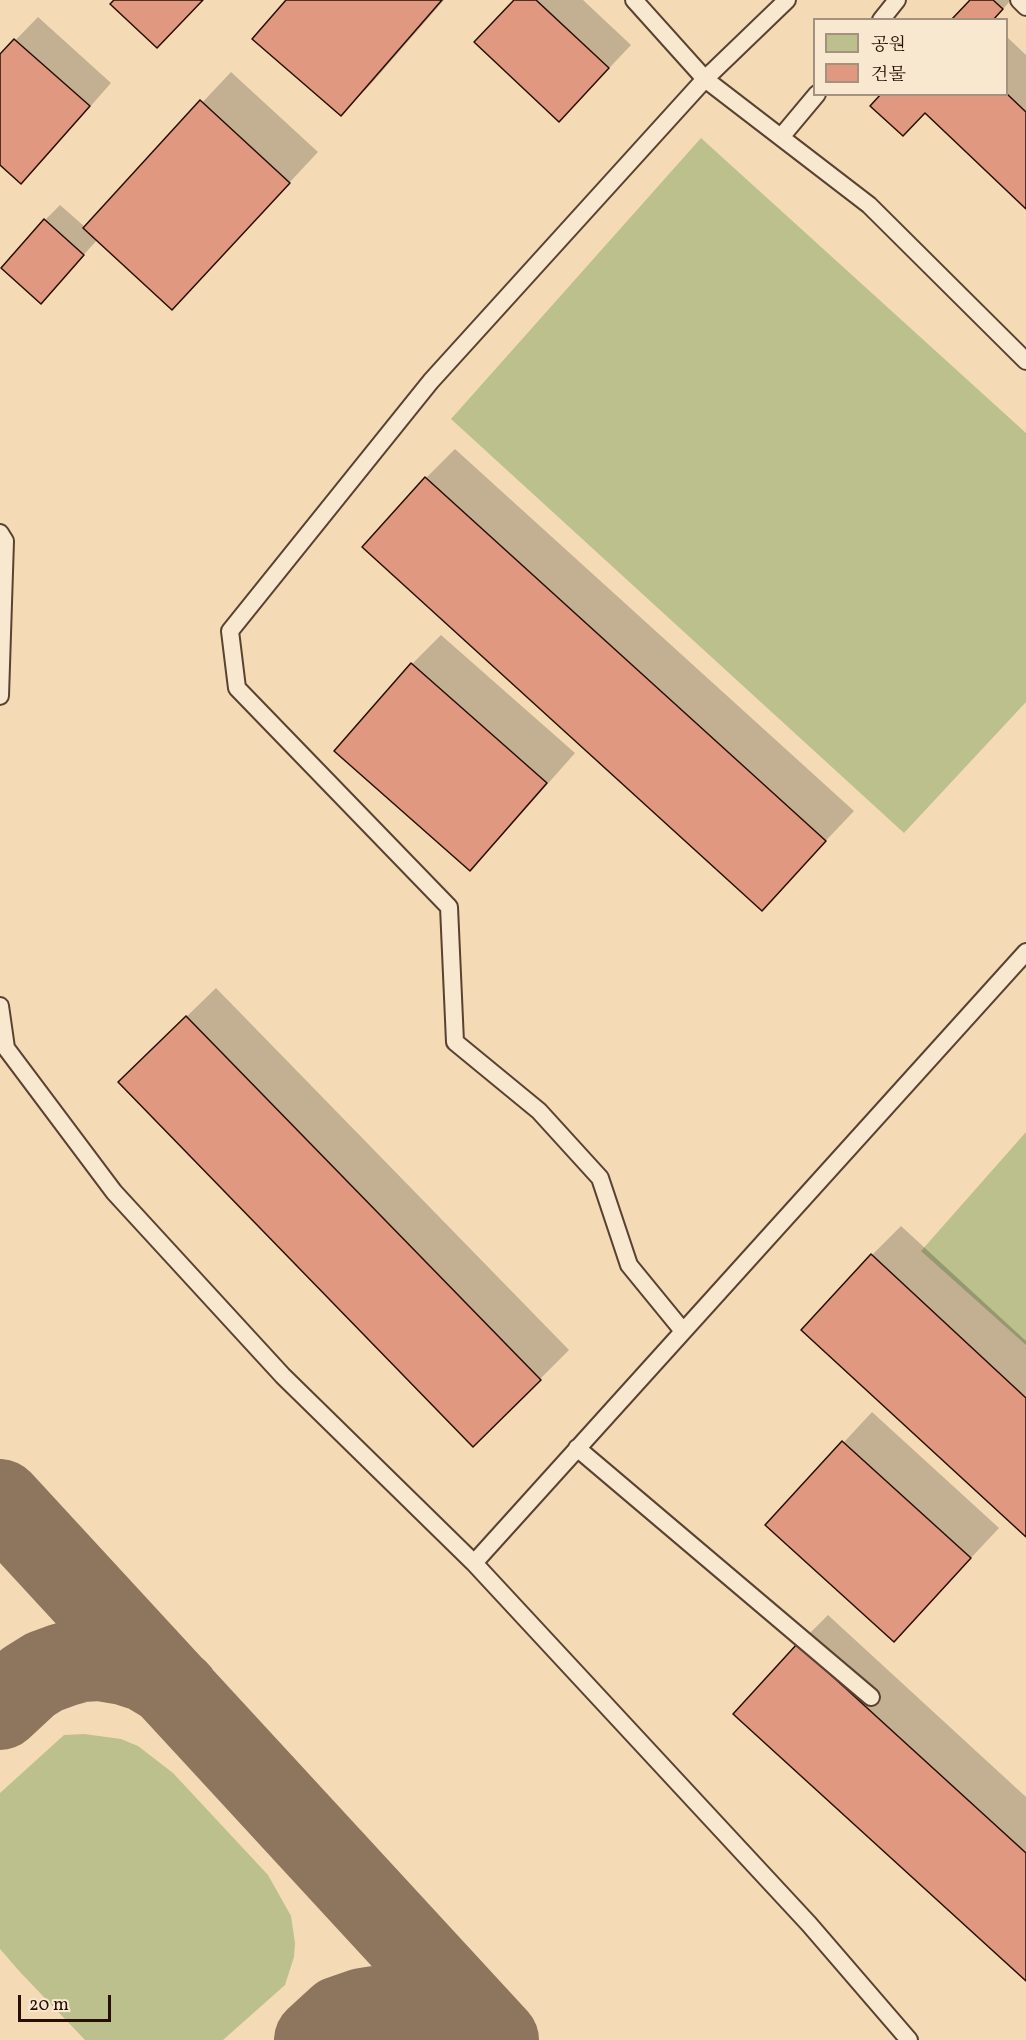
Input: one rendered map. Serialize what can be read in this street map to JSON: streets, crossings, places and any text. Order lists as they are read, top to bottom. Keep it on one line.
{"legend":["공원","건물"],"scale_bar":"20 m"}
